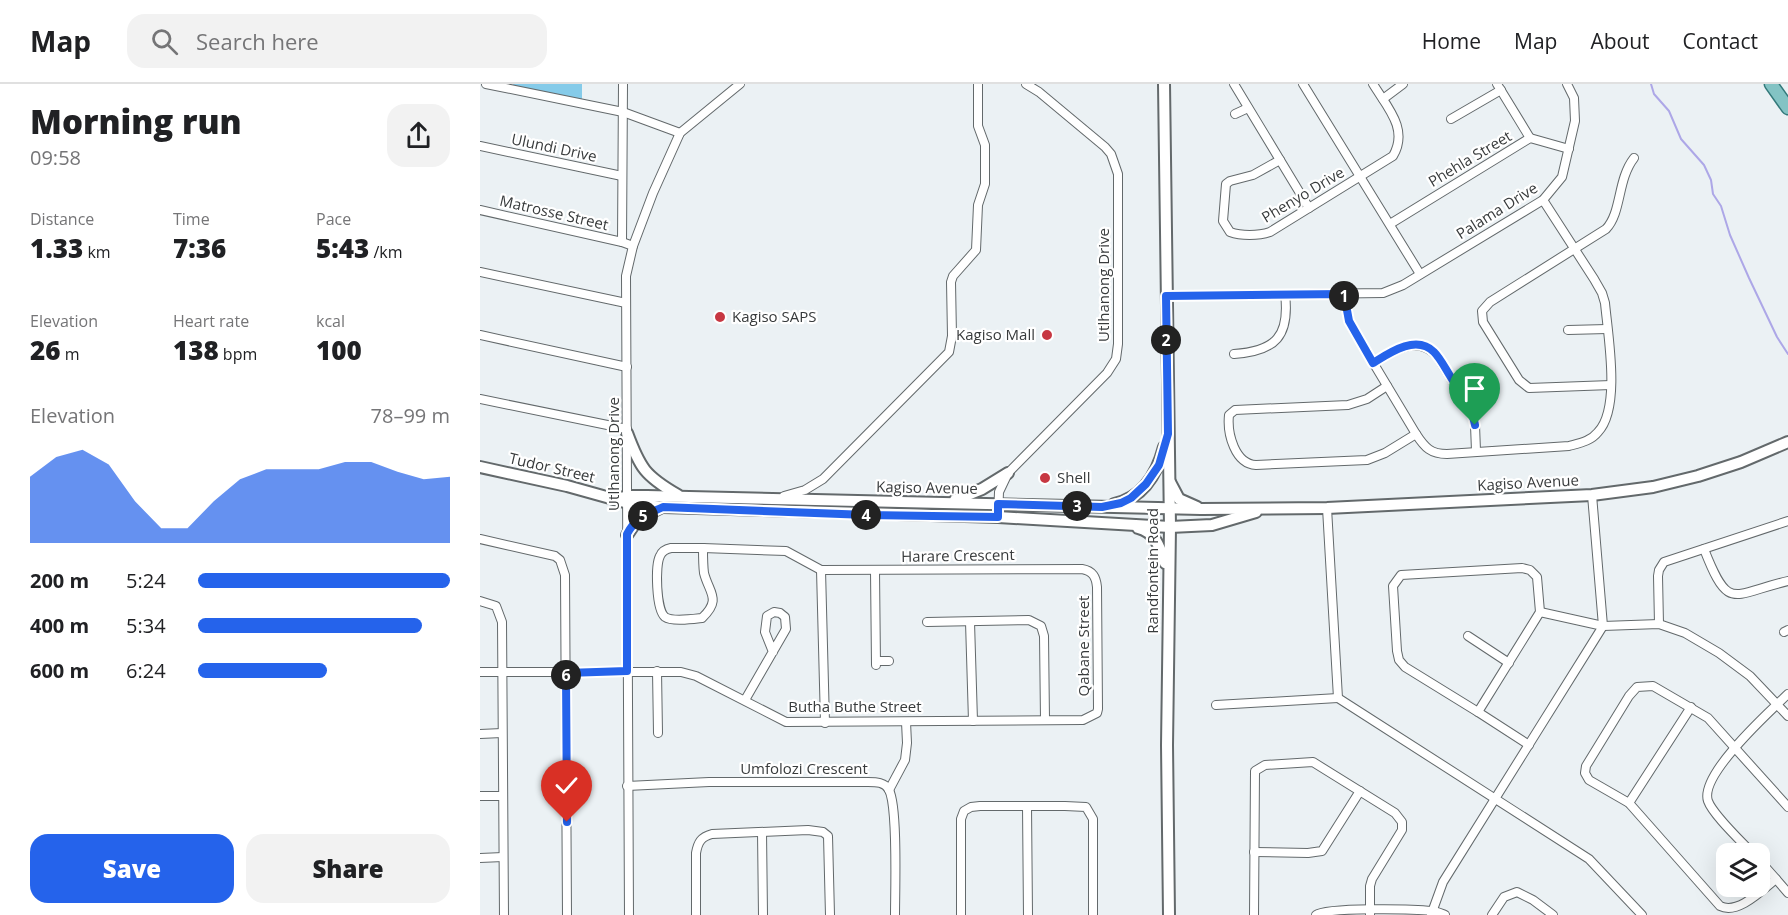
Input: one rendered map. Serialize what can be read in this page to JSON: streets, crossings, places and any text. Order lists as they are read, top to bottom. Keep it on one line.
{"streets":{"street":["Ulundi Drive","Phehla Street","Phenyo Drive","Palama Drive","Matrosse Street","Utlhanong Drive","Tudor Street","Kagiso Avenue","Harare Crescent","Randfontein Road","Qabane Street","Butha Buthe Street","Umfolozi Crescent"]},"crossings":[["Phehla Street","Palama Drive"],["Palama Drive","Randfontein Road"],["Utlhanong Drive","Tudor Street"],["Utlhanong Drive","Kagiso Avenue"],["Utlhanong Drive","Butha Buthe Street"],["Utlhanong Drive","Umfolozi Crescent"],["Tudor Street","Kagiso Avenue"],["Kagiso Avenue","Randfontein Road"],["Harare Crescent","Qabane Street"],["Qabane Street","Butha Buthe Street"]],"places":["Kagiso SAPS","Kagiso Mall","Shell"],"page":{"header":"Map","search":"Search here","nav":["Home","Map","About","Contact"],"heading":["Morning run","09:58"],"stats":[["Distance","1.33 km"],["Time","7:36"],["Pace","5:43 /km"],["Elevation","26 m"],["Heart rate","138 bpm"],["kcal","100"]],"pins":["1","2","3","4","5","6"],"chart":["Elevation","78–99 m"],"list":[{"name":"200 m","note":"5:24"},{"name":"400 m","note":"5:34"},{"name":"600 m","note":"6:24"}],"buttons":["Save","Share"]}}
